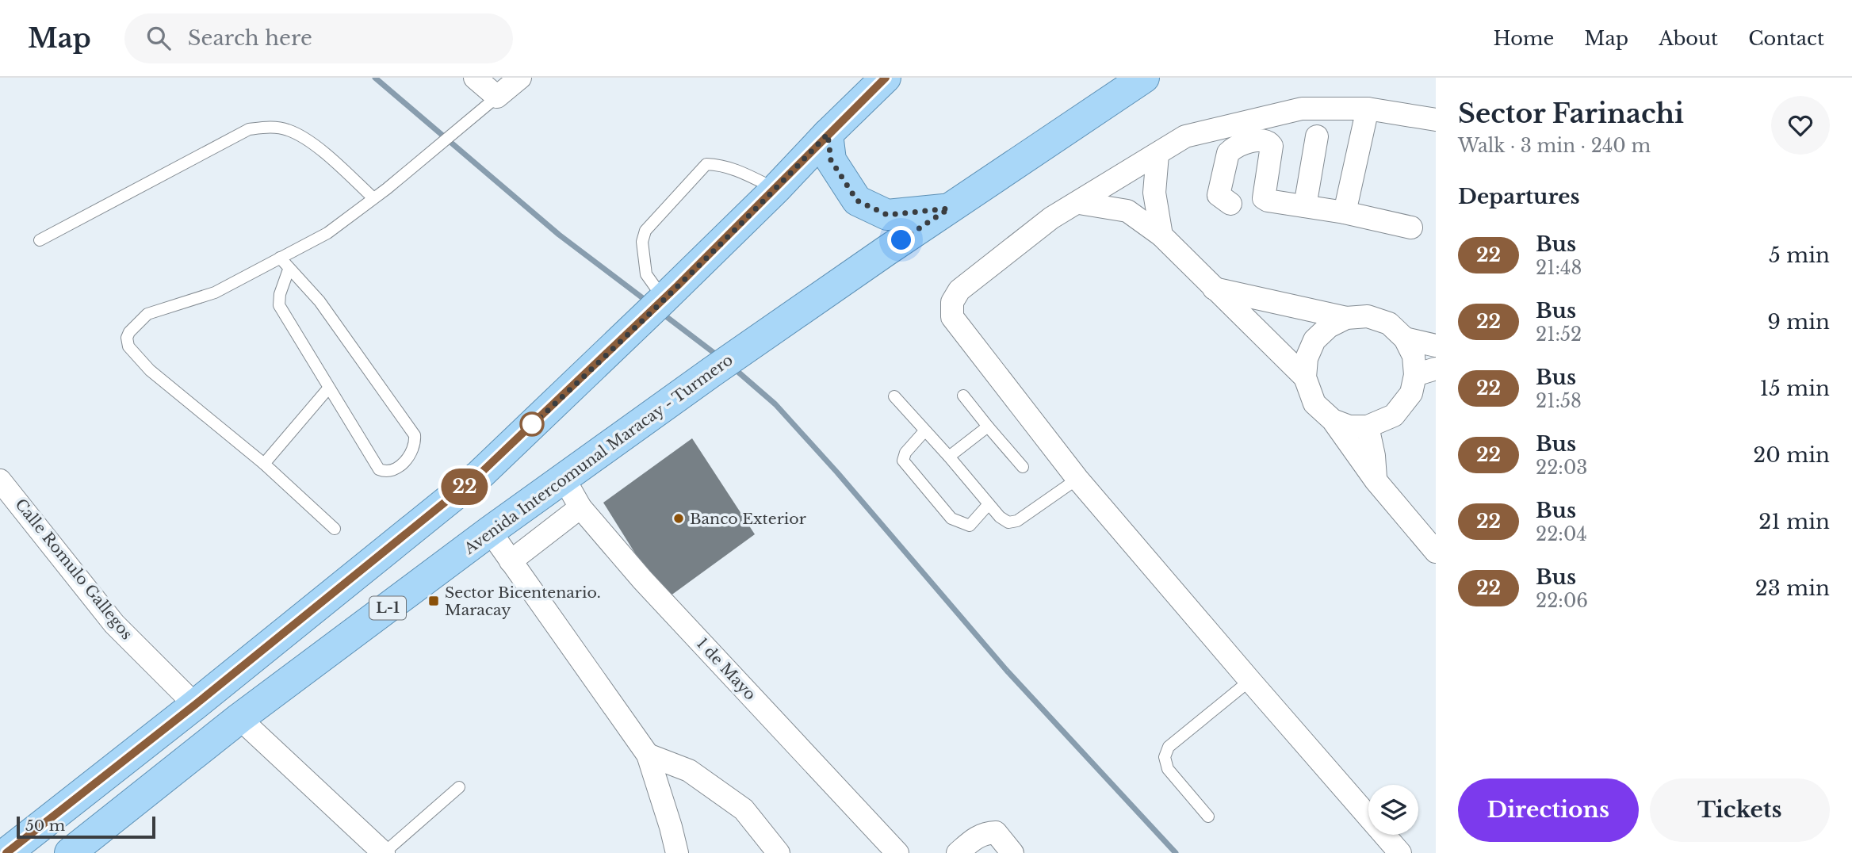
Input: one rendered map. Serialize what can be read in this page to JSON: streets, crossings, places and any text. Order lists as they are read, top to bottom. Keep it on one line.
{"streets":{"main road":["Avenida Intercomunal Maracay - Turmero","L-1"],"street":["Calle Romulo Gallegos","1 de Mayo"]},"crossings":[["Avenida Intercomunal Maracay - Turmero","1 de Mayo"]],"places":{"other":["Banco Exterior"],"transit":["Sector Bicentenario. Maracay"]},"lines":["bus line 22"],"scale_bar":"50 m","page":{"header":"Map","search":"Search here","nav":["Home","Map","About","Contact"],"on_map":"22","heading":[["Sector Farinachi","Walk · 3 min · 240 m"],"Departures"],"list":[{"mark":"22","name":"Bus","note":"21:48","value":"5 min"},{"mark":"22","name":"Bus","note":"21:52","value":"9 min"},{"mark":"22","name":"Bus","note":"21:58","value":"15 min"},{"mark":"22","name":"Bus","note":"22:03","value":"20 min"},{"mark":"22","name":"Bus","note":"22:04","value":"21 min"},{"mark":"22","name":"Bus","note":"22:06","value":"23 min"}],"buttons":["Directions","Tickets"],"scale":"50 m"}}
